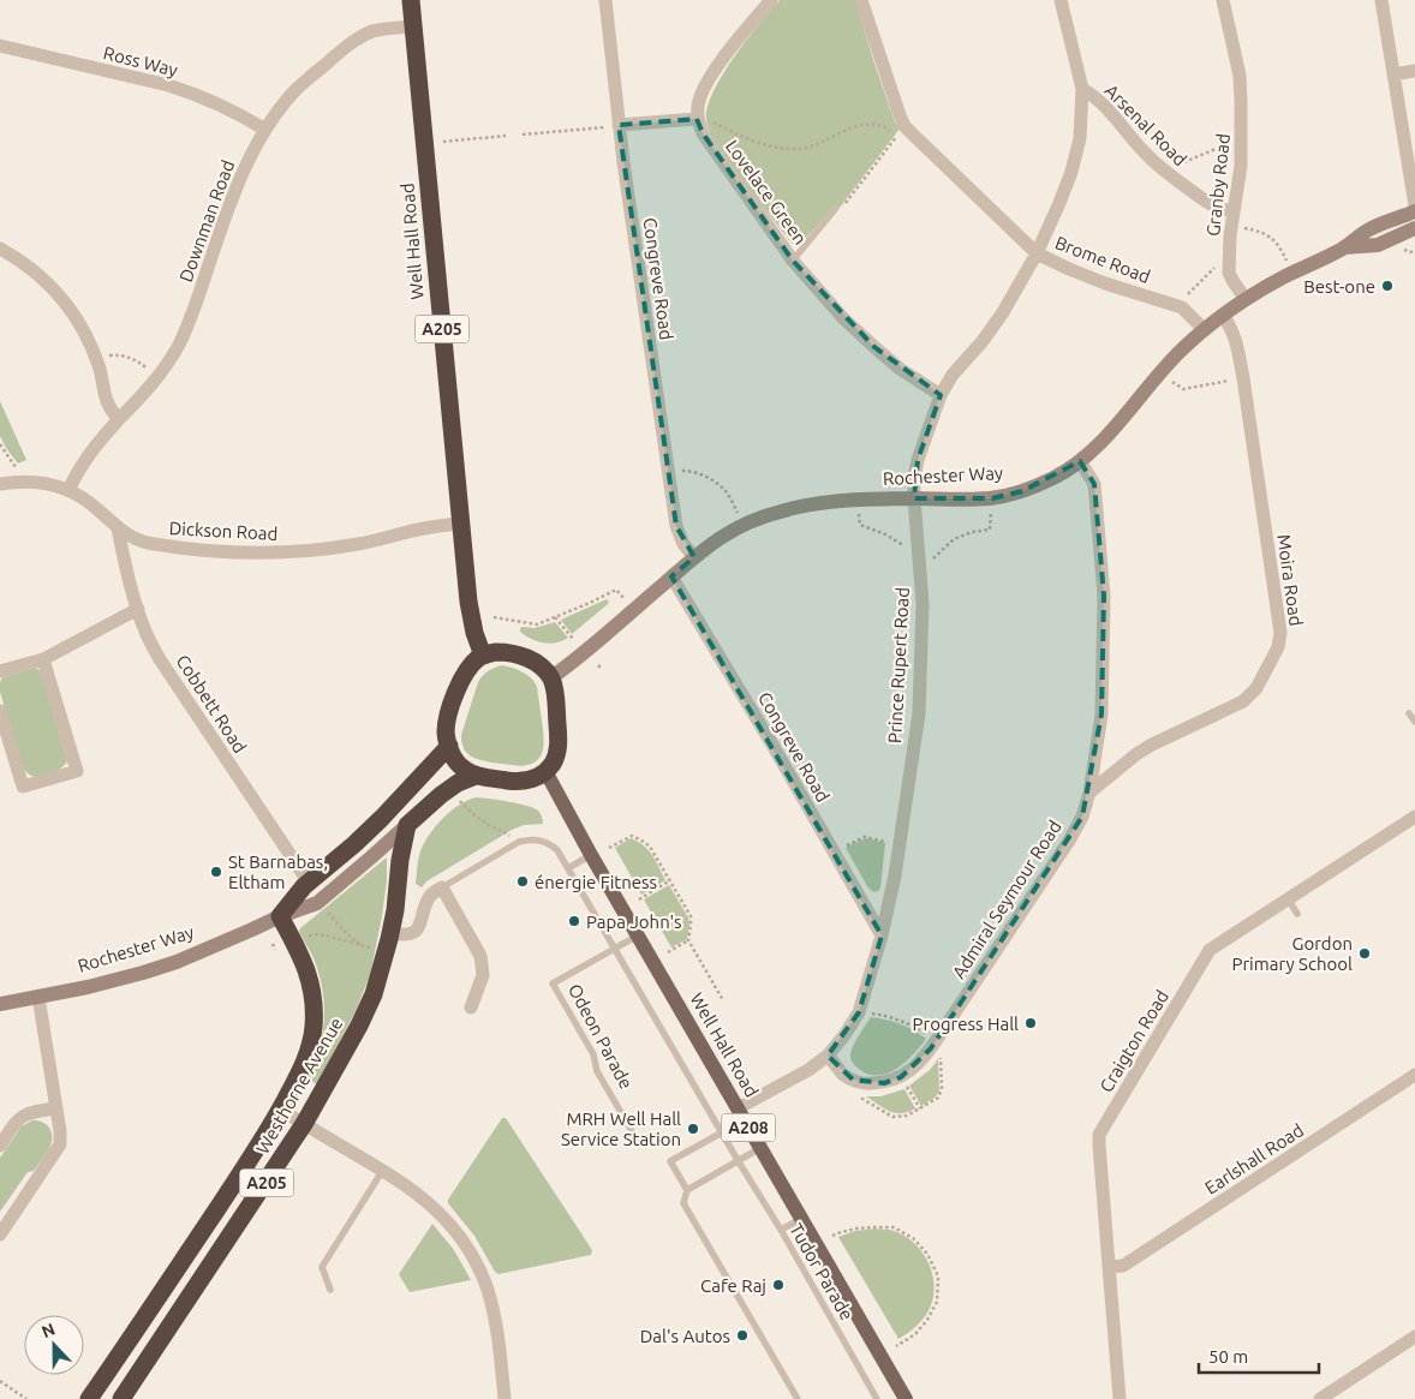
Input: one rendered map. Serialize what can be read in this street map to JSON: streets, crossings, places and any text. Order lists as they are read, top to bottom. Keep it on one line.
{"streets":{"highway":["Well Hall Road","A205","Rochester Way","Westhorne Avenue"],"main road":["A208"],"street":["Ross Way","Arsenal Road","Granby Road","Lovelace Green","Downman Road","Brome Road","Congreve Road","Dickson Road","Moira Road","Prince Rupert Road","Cobbett Road","Admiral Seymour Road","Craigton Road","Earlshall Road"],"lane":["Odeon Parade","Tudor Parade"]},"crossings":[["Ross Way","Downman Road"],["Arsenal Road","Granby Road"],["Arsenal Road","Prince Rupert Road"],["Granby Road","Rochester Way"],["Downman Road","Well Hall Road"],["Downman Road","Dickson Road"],["Well Hall Road","Rochester Way"],["Well Hall Road","Dickson Road"],["Well Hall Road","Prince Rupert Road"],["Well Hall Road","Odeon Parade"],["Brome Road","Rochester Way"],["Brome Road","Prince Rupert Road"],["Congreve Road","Rochester Way"],["Congreve Road","Prince Rupert Road"],["Rochester Way","Moira Road"],["Rochester Way","Prince Rupert Road"],["Rochester Way","Cobbett Road"],["Rochester Way","Admiral Seymour Road"],["Rochester Way","Westhorne Avenue"],["Dickson Road","Cobbett Road"],["Moira Road","Admiral Seymour Road"],["Prince Rupert Road","Admiral Seymour Road"],["Odeon Parade","Tudor Parade"],["Craigton Road","Earlshall Road"]],"places":["Best-one","St Barnabas, Eltham","énergie Fitness","Papa John's","Gordon Primary School","Progress Hall","MRH Well Hall Service Station","Cafe Raj","Dal's Autos"],"scale_bar":"50 m","north":"top"}
